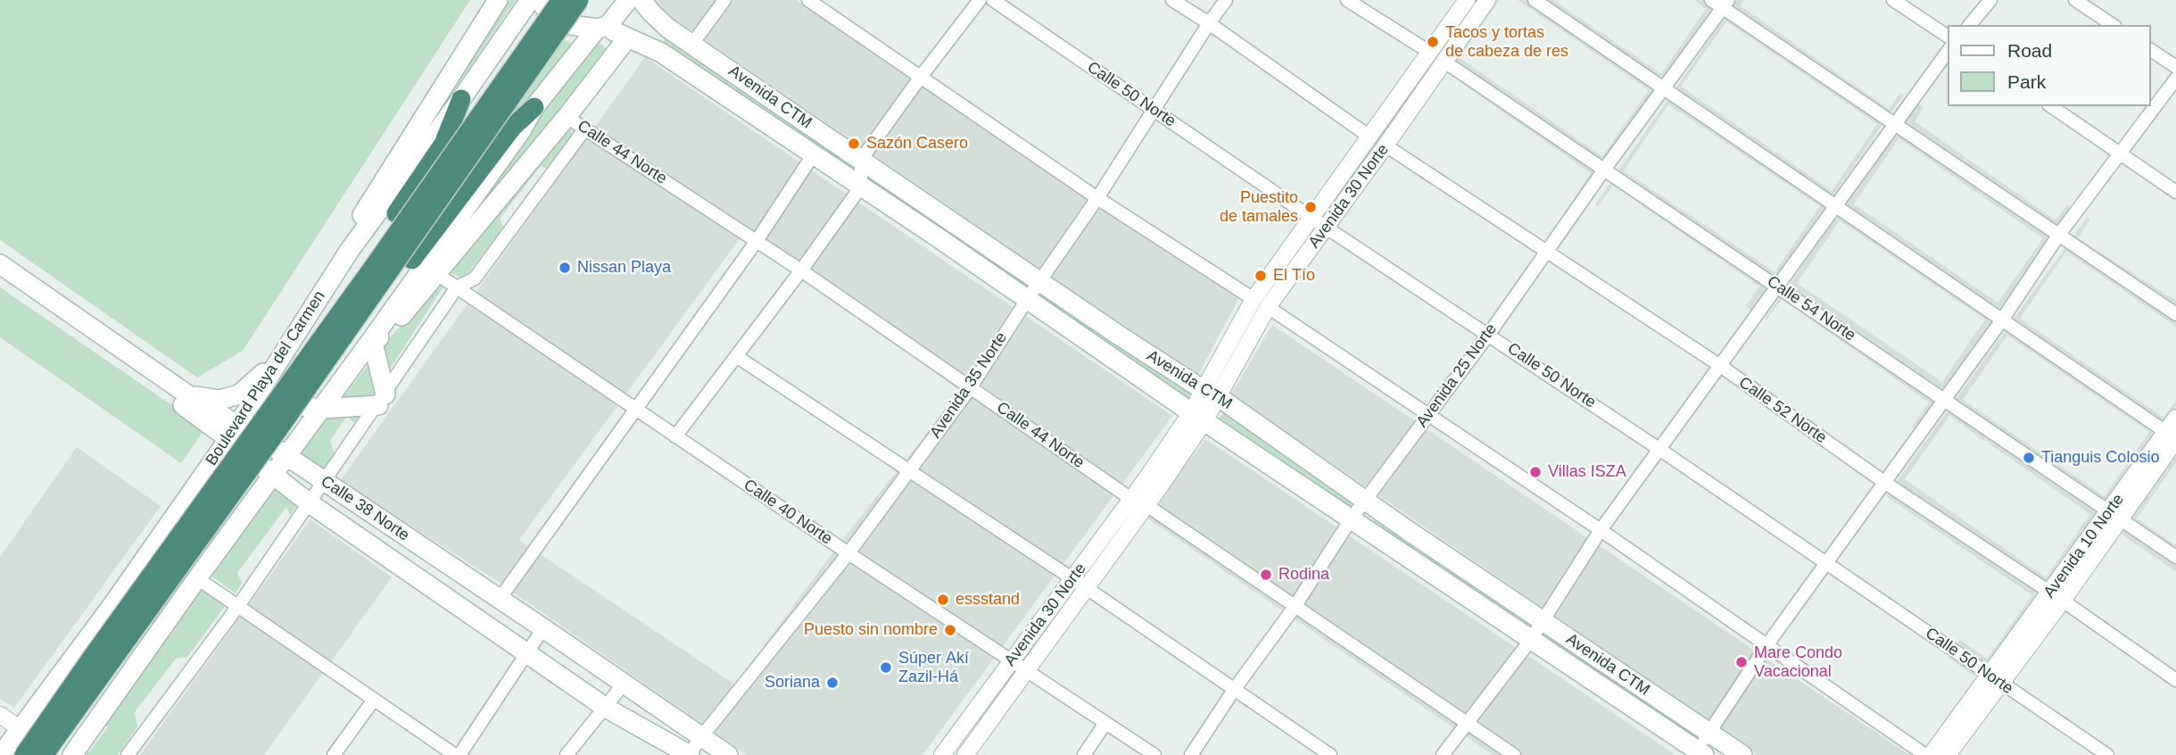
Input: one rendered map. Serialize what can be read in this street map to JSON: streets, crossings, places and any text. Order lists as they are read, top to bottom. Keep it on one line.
{"streets":{"main road":["Avenida CTM","Boulevard Playa del Carmen","Calle 38 Norte"],"street":["Calle 50 Norte","Calle 44 Norte","Avenida 30 Norte","Calle 54 Norte","Avenida 25 Norte","Avenida 35 Norte","Calle 52 Norte","Calle 40 Norte","Avenida 10 Norte"]},"crossings":[["Calle 50 Norte","Avenida 30 Norte"],["Calle 50 Norte","Avenida 25 Norte"],["Calle 50 Norte","Avenida 35 Norte"],["Calle 50 Norte","Avenida 10 Norte"],["Avenida CTM","Avenida 30 Norte"],["Avenida CTM","Avenida 25 Norte"],["Avenida CTM","Avenida 35 Norte"],["Calle 44 Norte","Avenida 30 Norte"],["Calle 44 Norte","Avenida 25 Norte"],["Calle 44 Norte","Avenida 35 Norte"],["Avenida 30 Norte","Calle 54 Norte"],["Avenida 30 Norte","Calle 52 Norte"],["Avenida 30 Norte","Calle 40 Norte"],["Calle 54 Norte","Avenida 25 Norte"],["Calle 54 Norte","Avenida 10 Norte"],["Avenida 25 Norte","Calle 52 Norte"],["Boulevard Playa del Carmen","Calle 38 Norte"],["Avenida 35 Norte","Calle 38 Norte"],["Avenida 35 Norte","Calle 40 Norte"],["Calle 52 Norte","Avenida 10 Norte"]],"places":["Tacos y tortas de cabeza de res","Sazón Casero","Puestito de tamales","Nissan Playa","El Tío","Tianguis Colosio","Villas ISZA","Rodina","essstand","Puesto sin nombre","Mare Condo Vacacional","Súper Akí Zazil-Há","Soriana"],"legend":["Road","Park"]}
